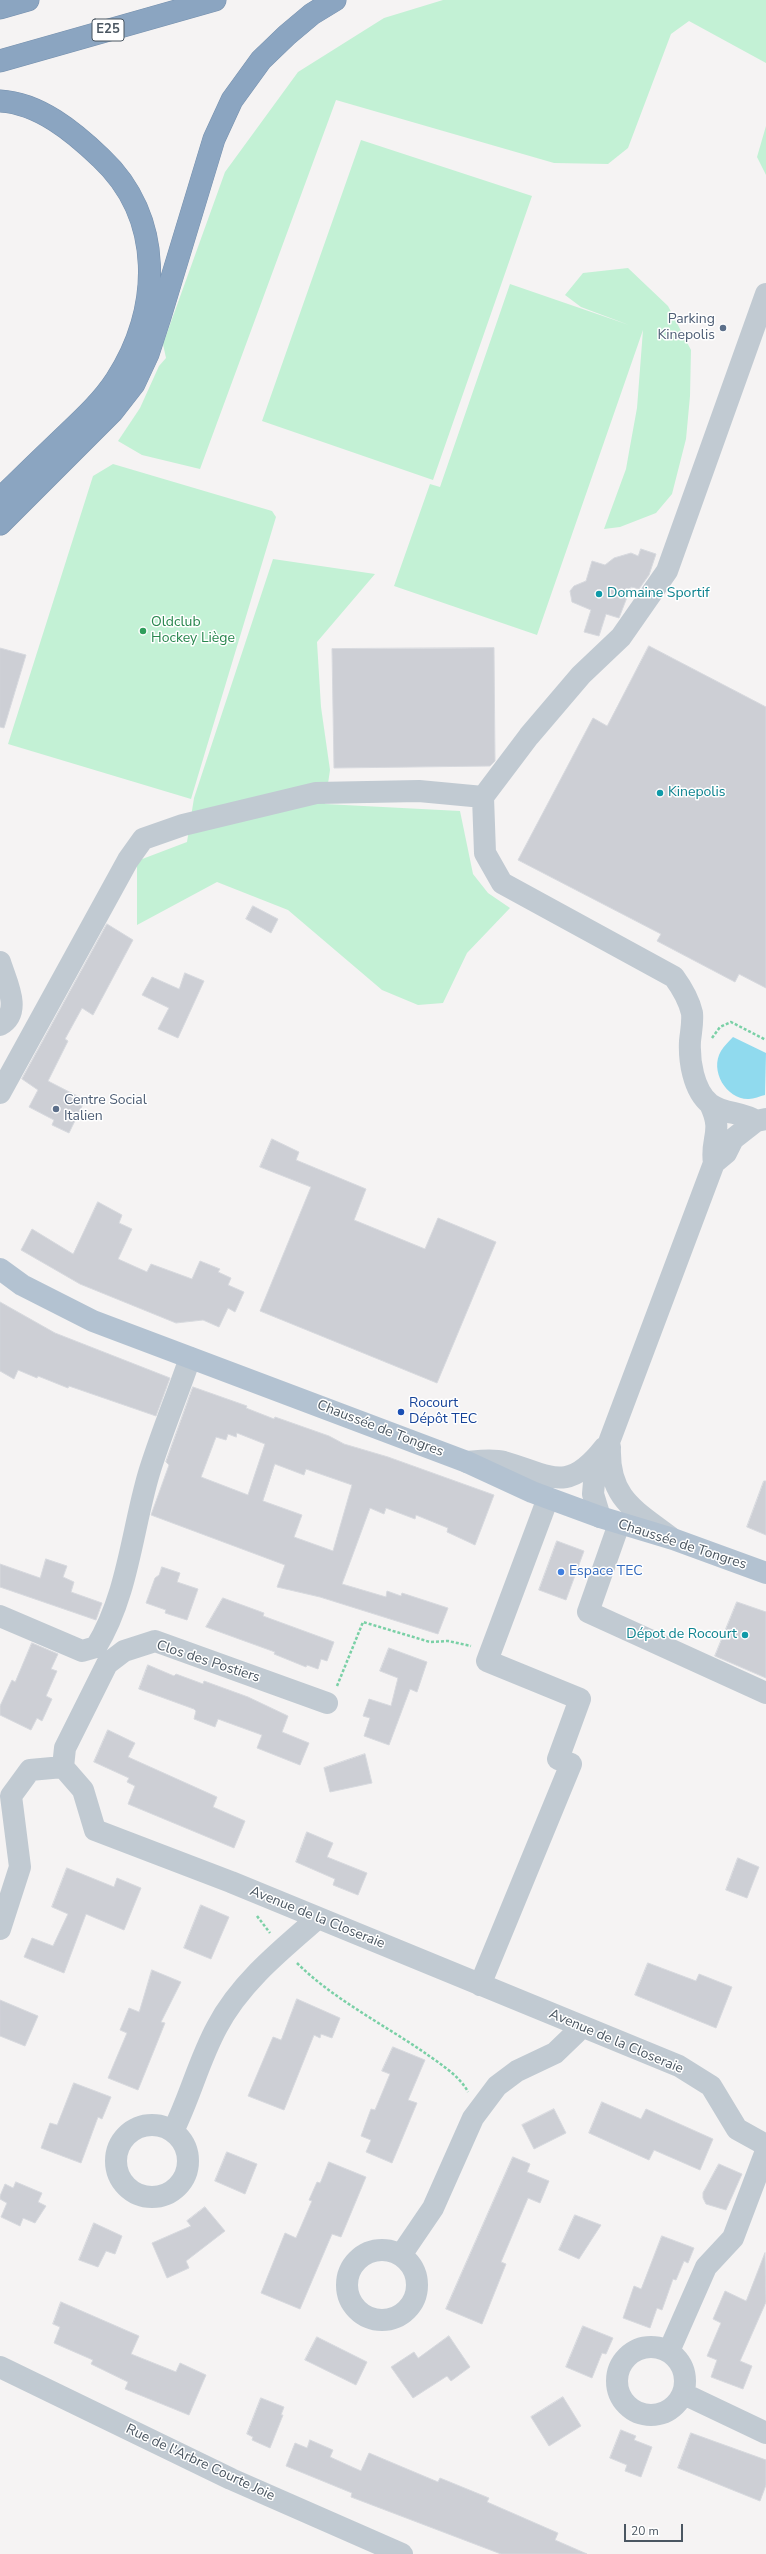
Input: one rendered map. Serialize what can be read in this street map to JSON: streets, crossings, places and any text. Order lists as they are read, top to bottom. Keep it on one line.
{"streets":{"highway":["E25"],"main road":["Chaussée de Tongres"],"street":["Clos des Postiers","Avenue de la Closeraie","Rue de l'Arbre Courte Joie"]},"crossings":[["Clos des Postiers","Avenue de la Closeraie"]],"places":["Parking Kinepolis","Domaine Sportif","Oldclub Hockey Liège","Kinepolis","Centre Social Italien","Rocourt Dépôt TEC","Espace TEC","Dépot de Rocourt"],"scale_bar":"20 m"}
